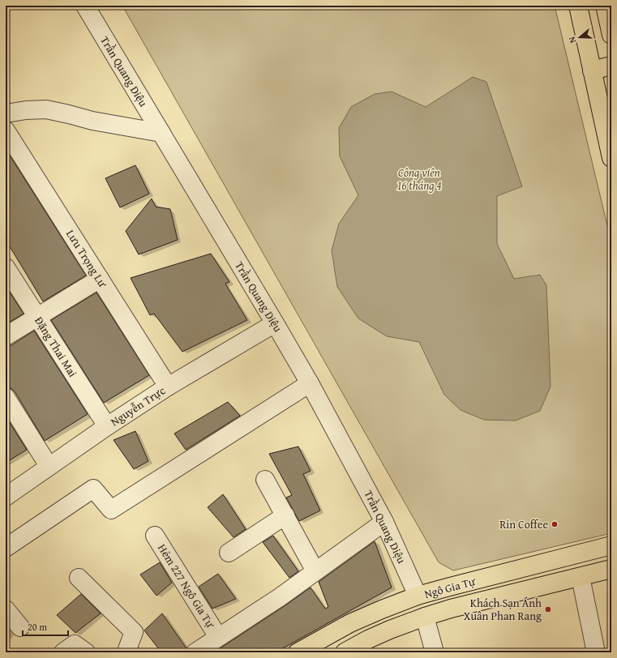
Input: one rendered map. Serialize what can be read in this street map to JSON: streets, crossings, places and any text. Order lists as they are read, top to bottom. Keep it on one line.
{"streets":{"main road":["Ngô Gia Tự"],"street":["Trần Quang Diệu","Lưu Trọng Lư","Đặng Thai Mai","Nguyễn Trực","Hẻm 227 Ngô Gia Tự"]},"crossings":[["Trần Quang Diệu","Nguyễn Trực"],["Trần Quang Diệu","Ngô Gia Tự"],["Lưu Trọng Lư","Nguyễn Trực"],["Đặng Thai Mai","Nguyễn Trực"]],"parks":["Công viên 16 tháng 4"],"places":["Rin Coffee","Khách Sạn Ánh Xuân Phan Rang"],"scale_bar":"20 m","north":"left"}
